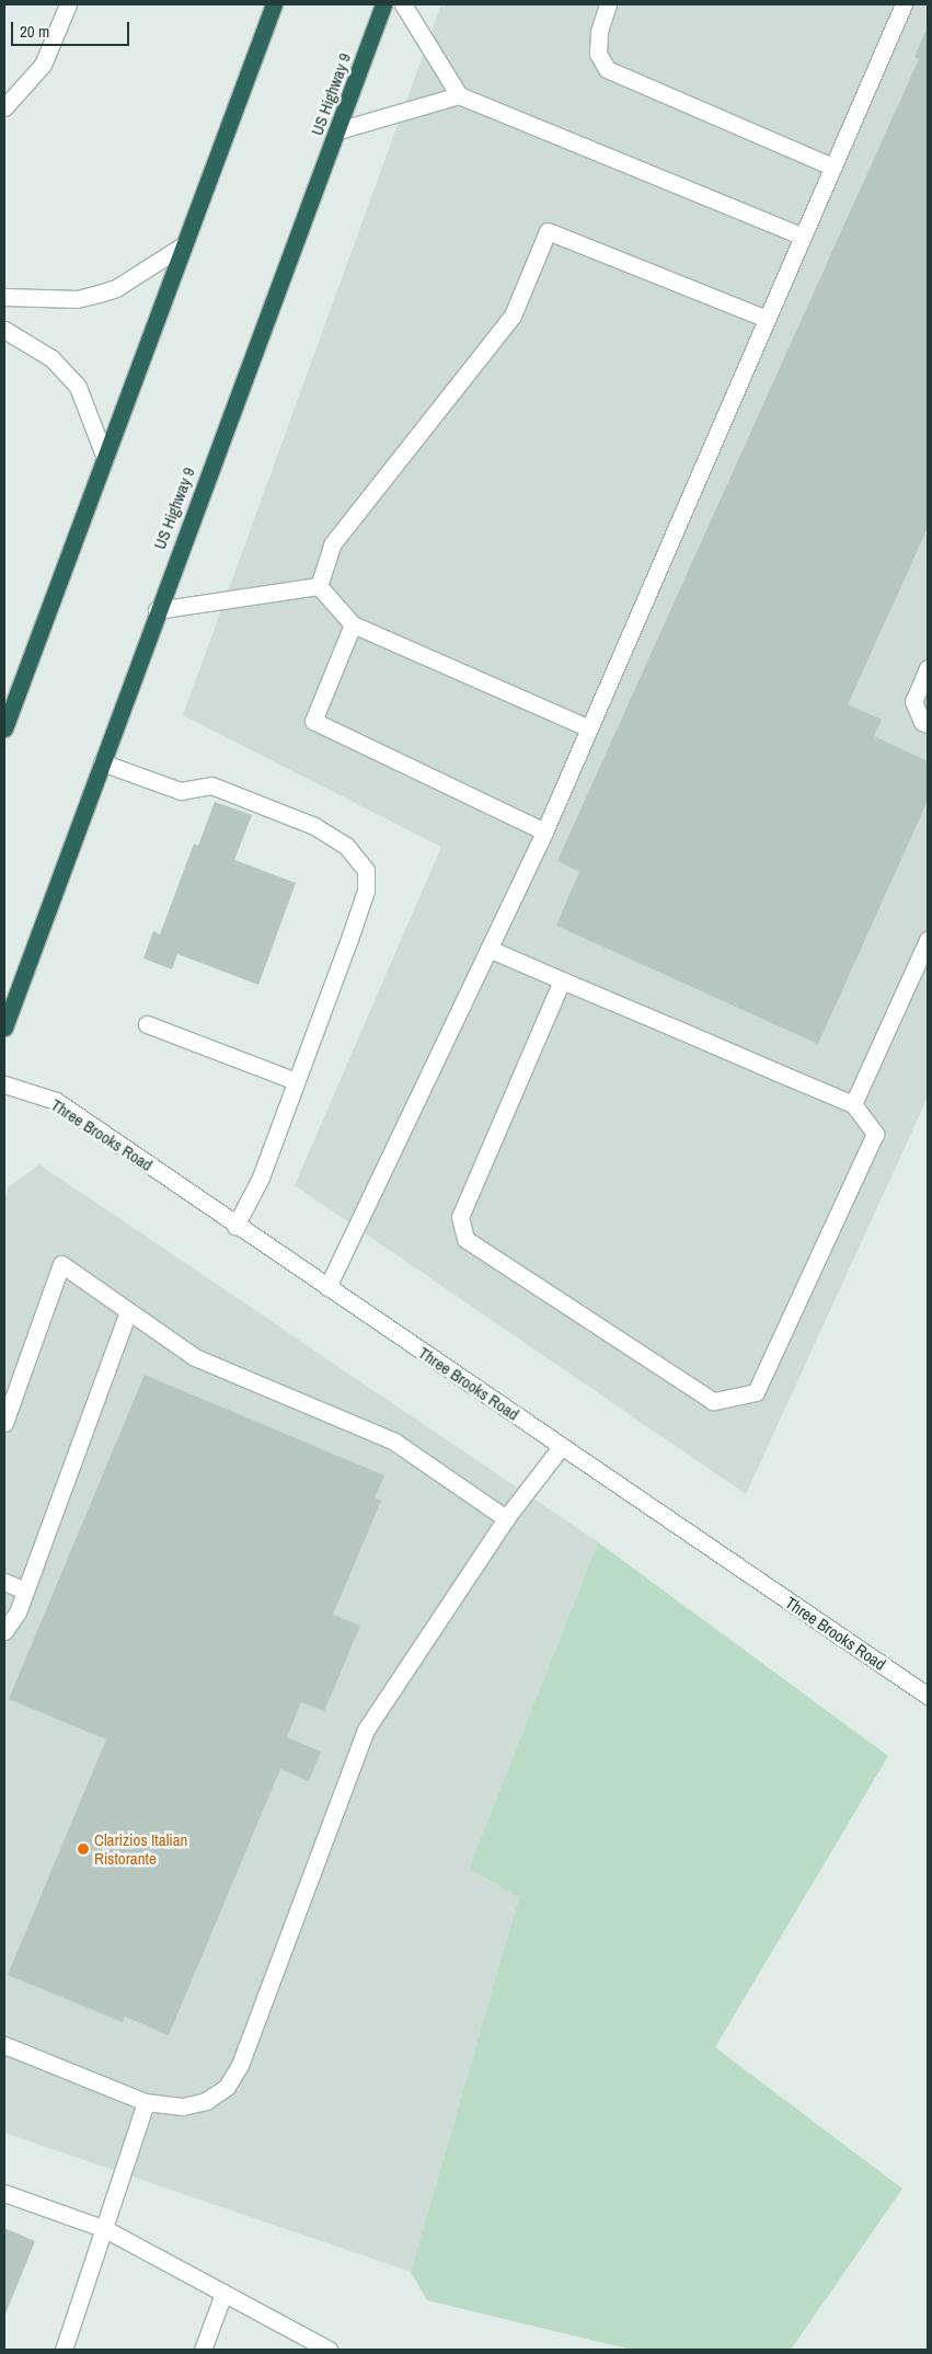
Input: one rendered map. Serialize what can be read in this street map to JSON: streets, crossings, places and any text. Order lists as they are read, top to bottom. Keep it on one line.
{"streets":{"highway":["US Highway 9"],"street":["Three Brooks Road"]},"places":["Clarizios Italian Ristorante"],"scale_bar":"20 m"}
